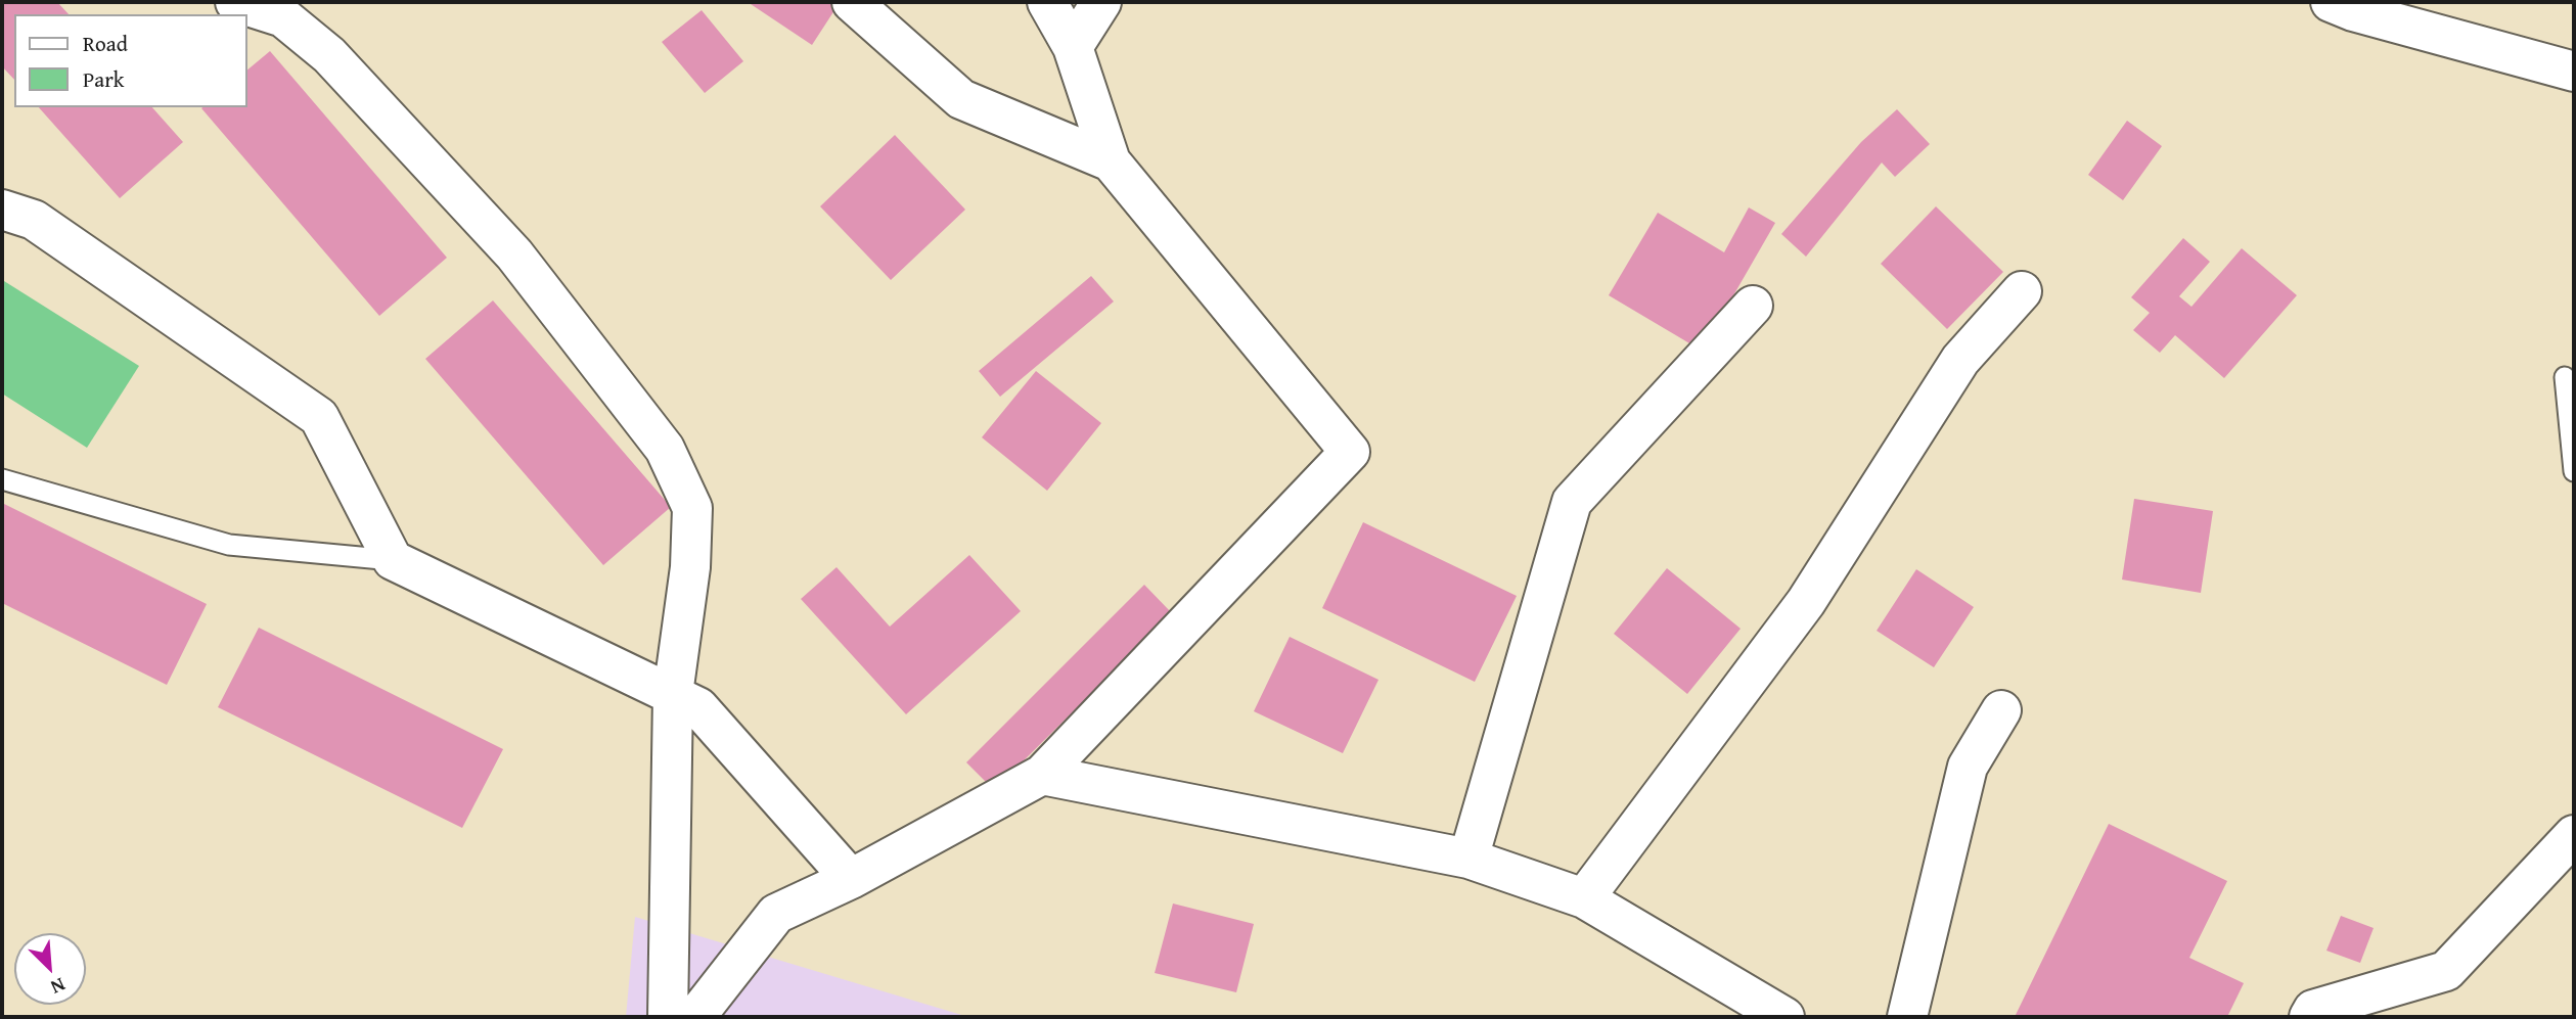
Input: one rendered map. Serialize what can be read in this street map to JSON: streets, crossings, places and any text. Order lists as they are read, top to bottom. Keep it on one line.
{"legend":["Road","Park"],"north":"bottom right"}
